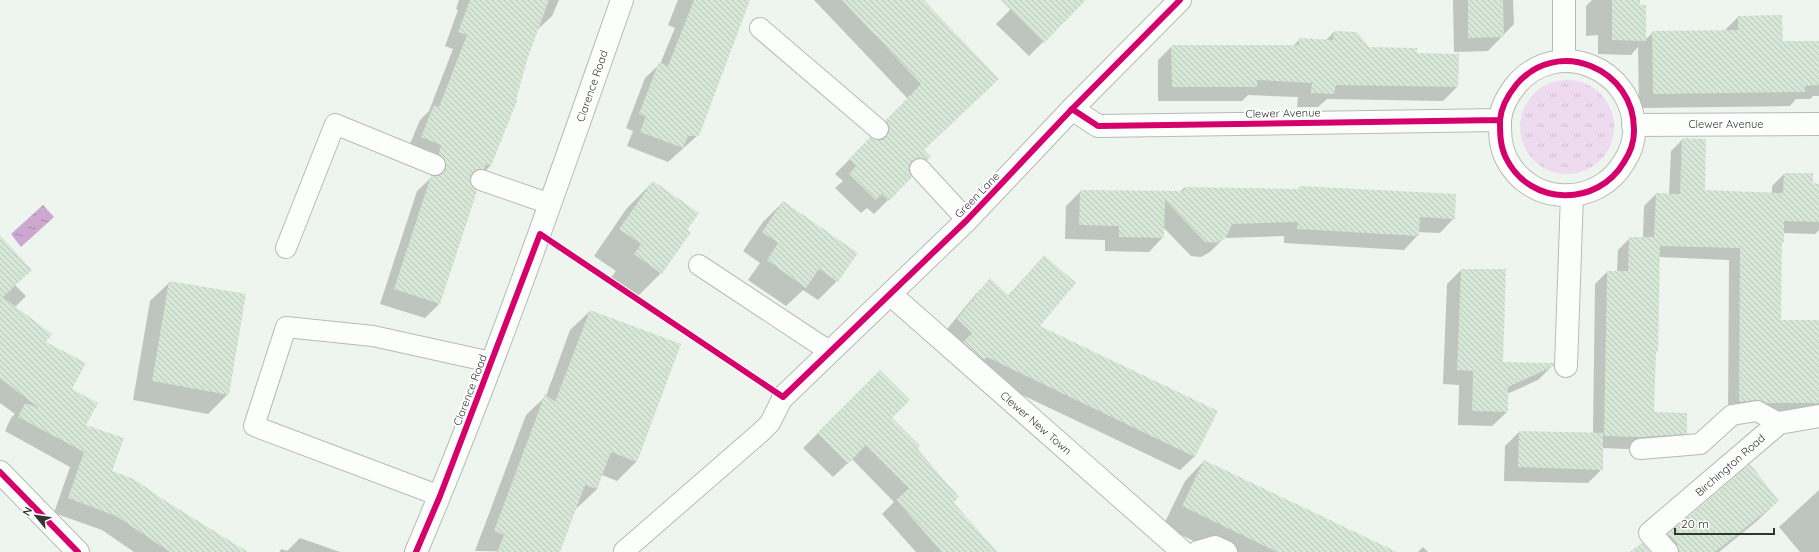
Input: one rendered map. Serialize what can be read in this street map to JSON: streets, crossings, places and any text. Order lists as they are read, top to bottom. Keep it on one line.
{"streets":{"street":["Clarence Road","Clewer Avenue","Green Lane","Clewer New Town","Birchington Road"]},"crossings":[["Clewer Avenue","Green Lane"],["Green Lane","Clewer New Town"]],"scale_bar":"20 m","north":"top left"}
